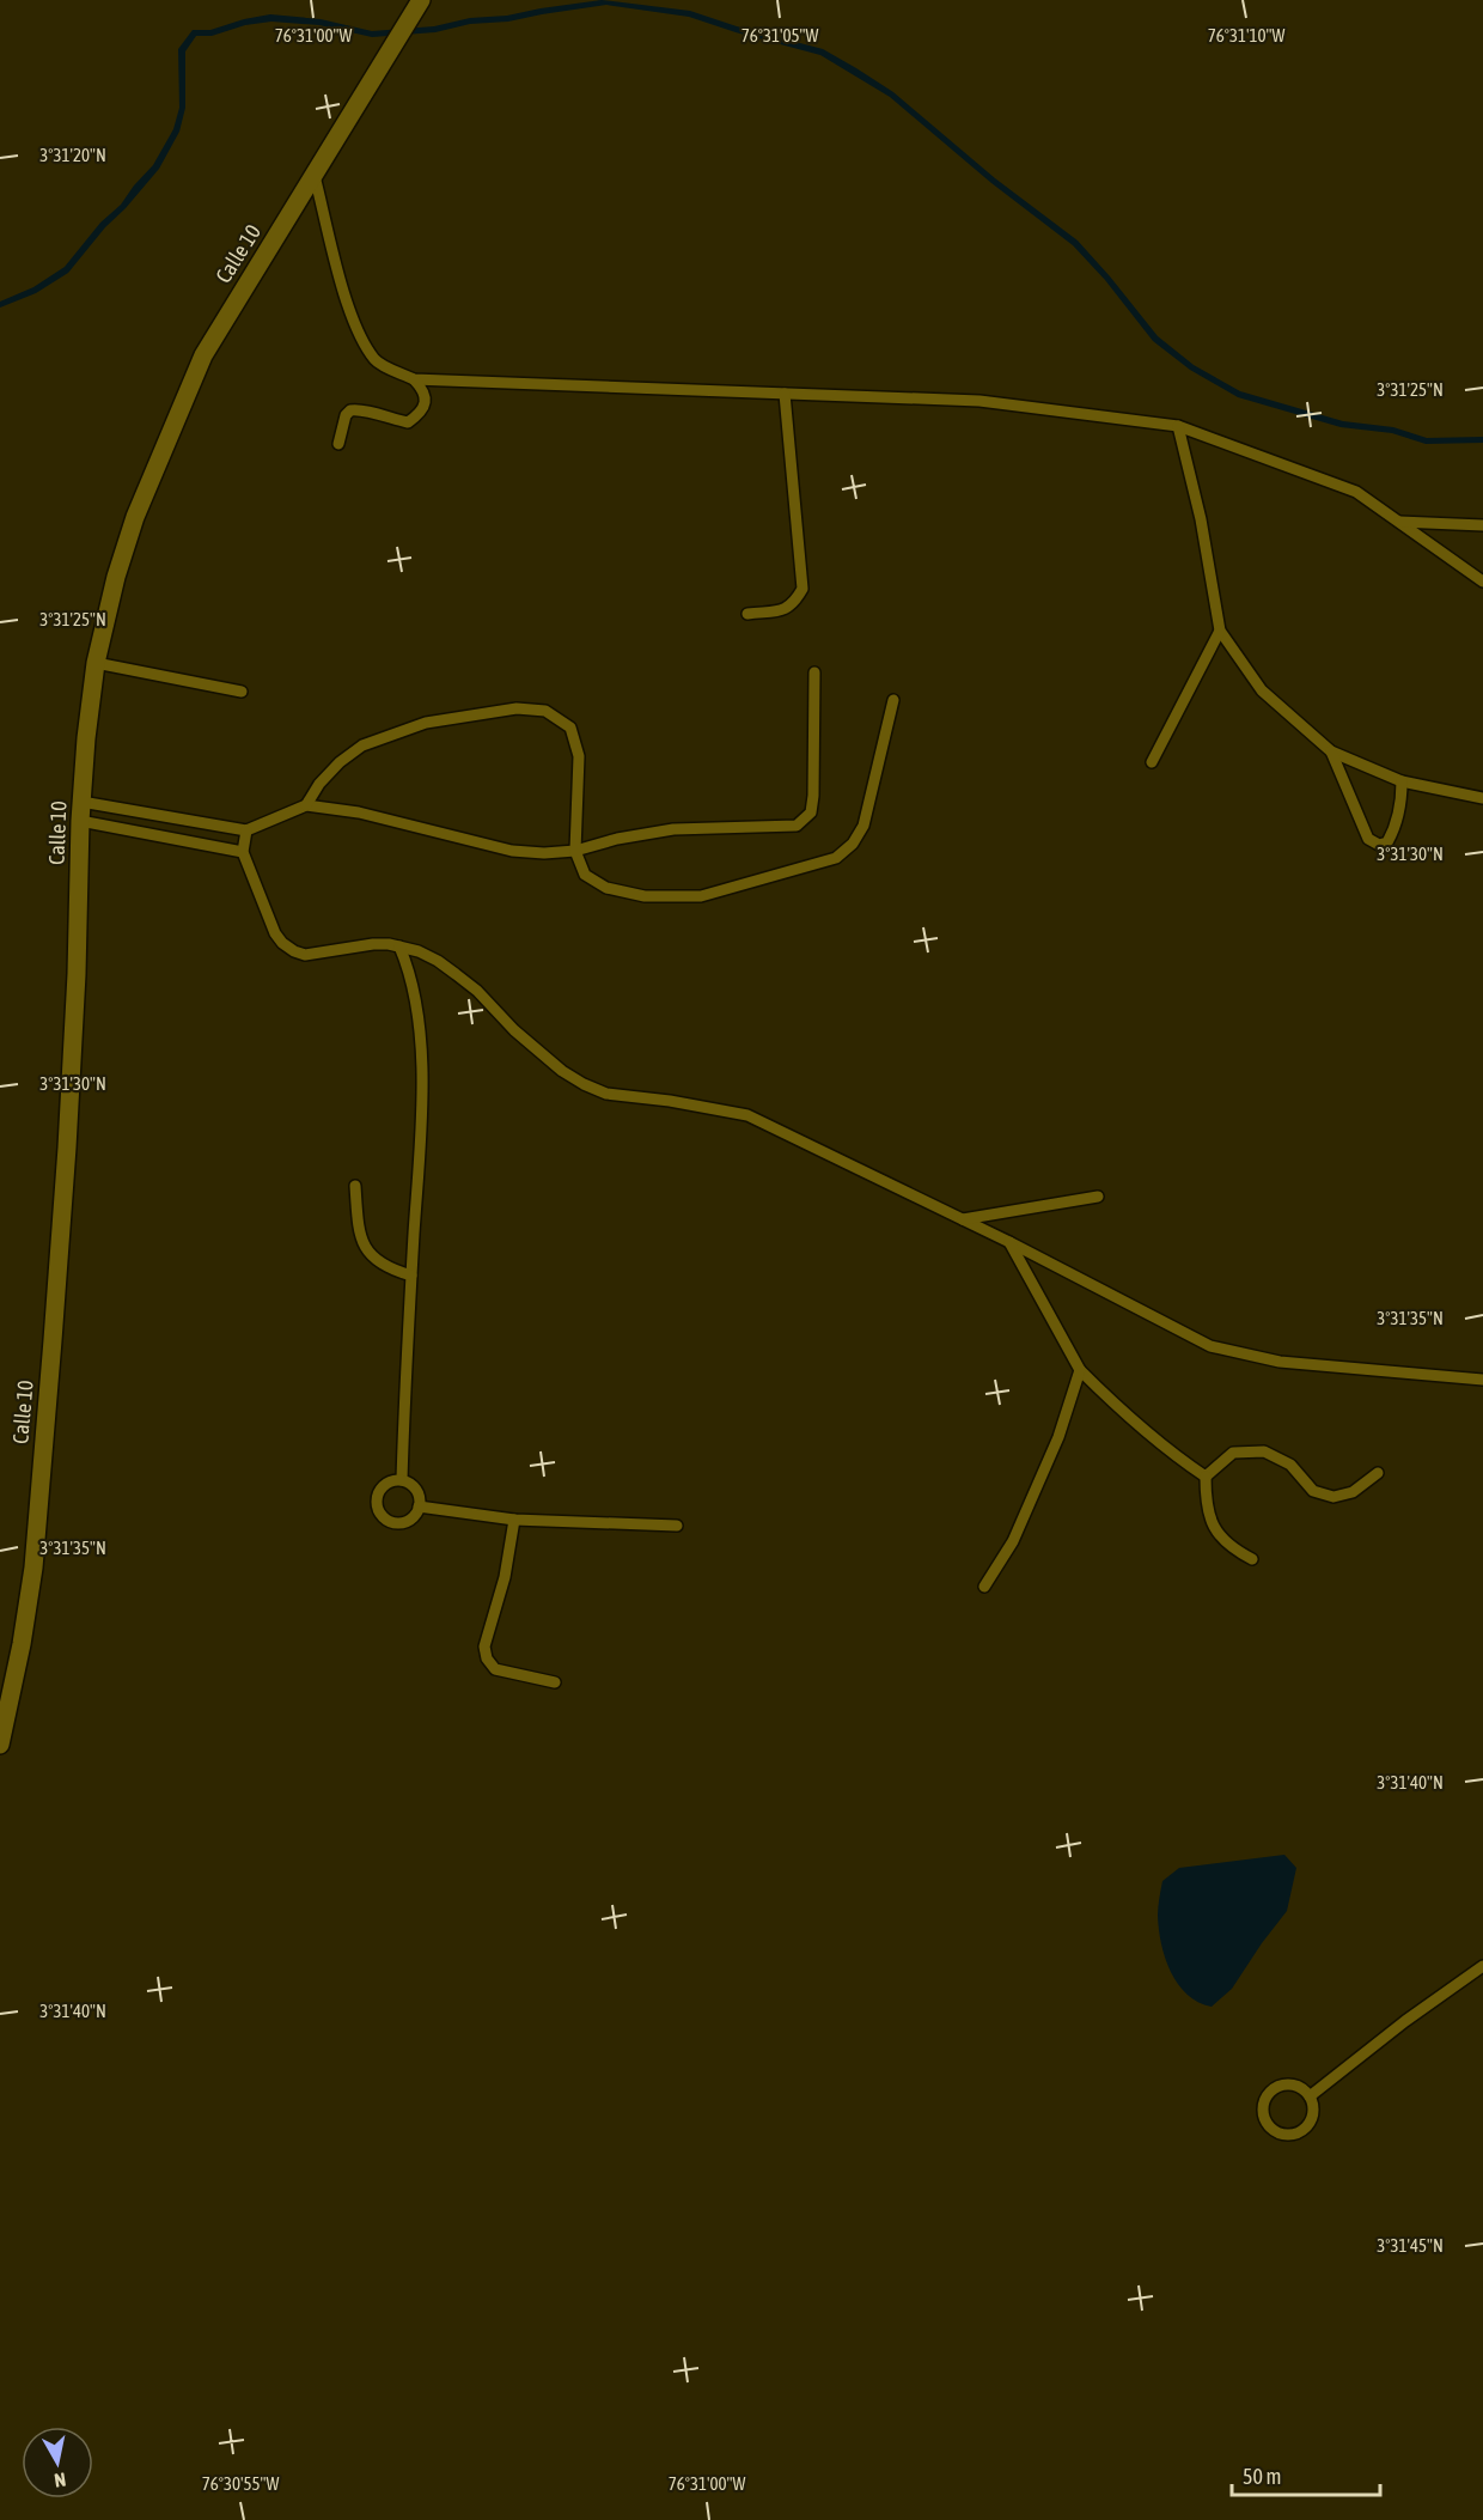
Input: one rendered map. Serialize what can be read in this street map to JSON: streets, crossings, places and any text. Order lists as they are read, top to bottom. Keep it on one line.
{"streets":{"main road":["Calle 10"]},"scale_bar":"50 m","north":"bottom","coordinates":["76°31'00\"W","76°31'05\"W","76°31'10\"W","3°31'20\"N","3°31'25\"N","3°31'30\"N","3°31'35\"N","3°31'40\"N","3°31'45\"N","76°30'55\"W"]}
